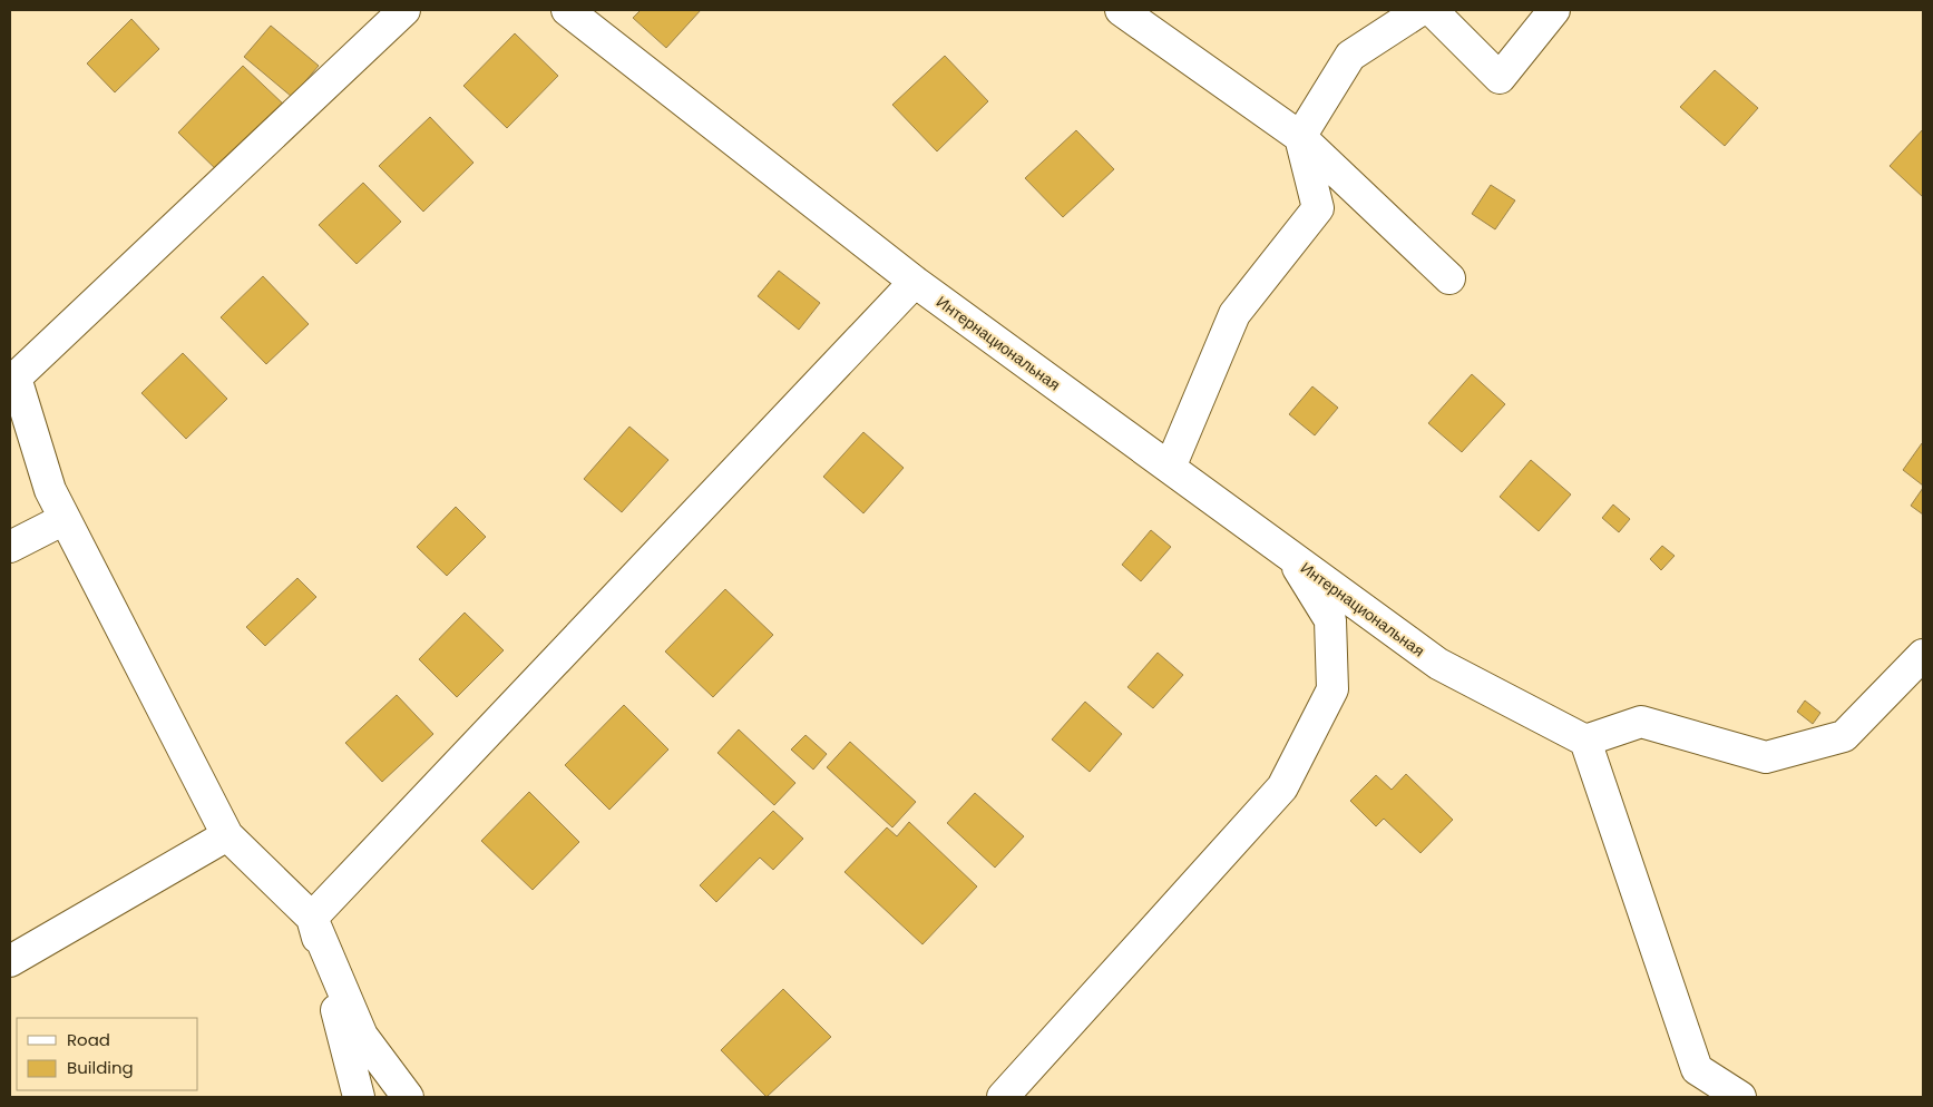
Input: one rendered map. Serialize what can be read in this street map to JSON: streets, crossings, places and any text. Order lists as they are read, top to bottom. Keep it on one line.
{"streets":{"street":["Интернациональная"]},"legend":["Road","Building"]}
